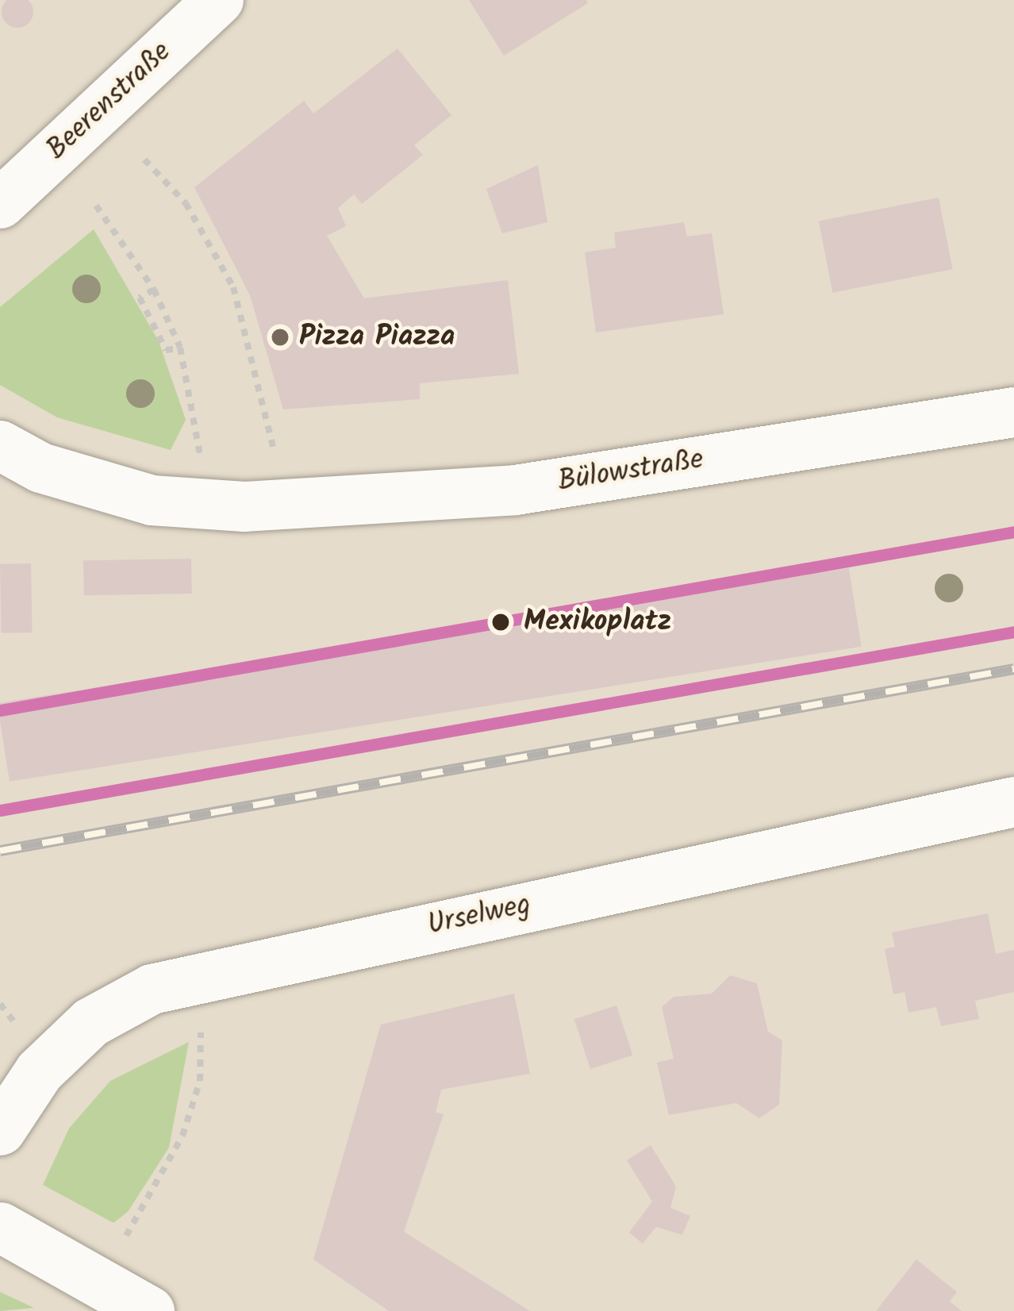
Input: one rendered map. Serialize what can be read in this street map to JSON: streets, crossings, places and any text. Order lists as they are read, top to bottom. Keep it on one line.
{"streets":{"street":["Beerenstraße","Bülowstraße","Urselweg"]},"places":["Pizza Piazza","Mexikoplatz"]}
